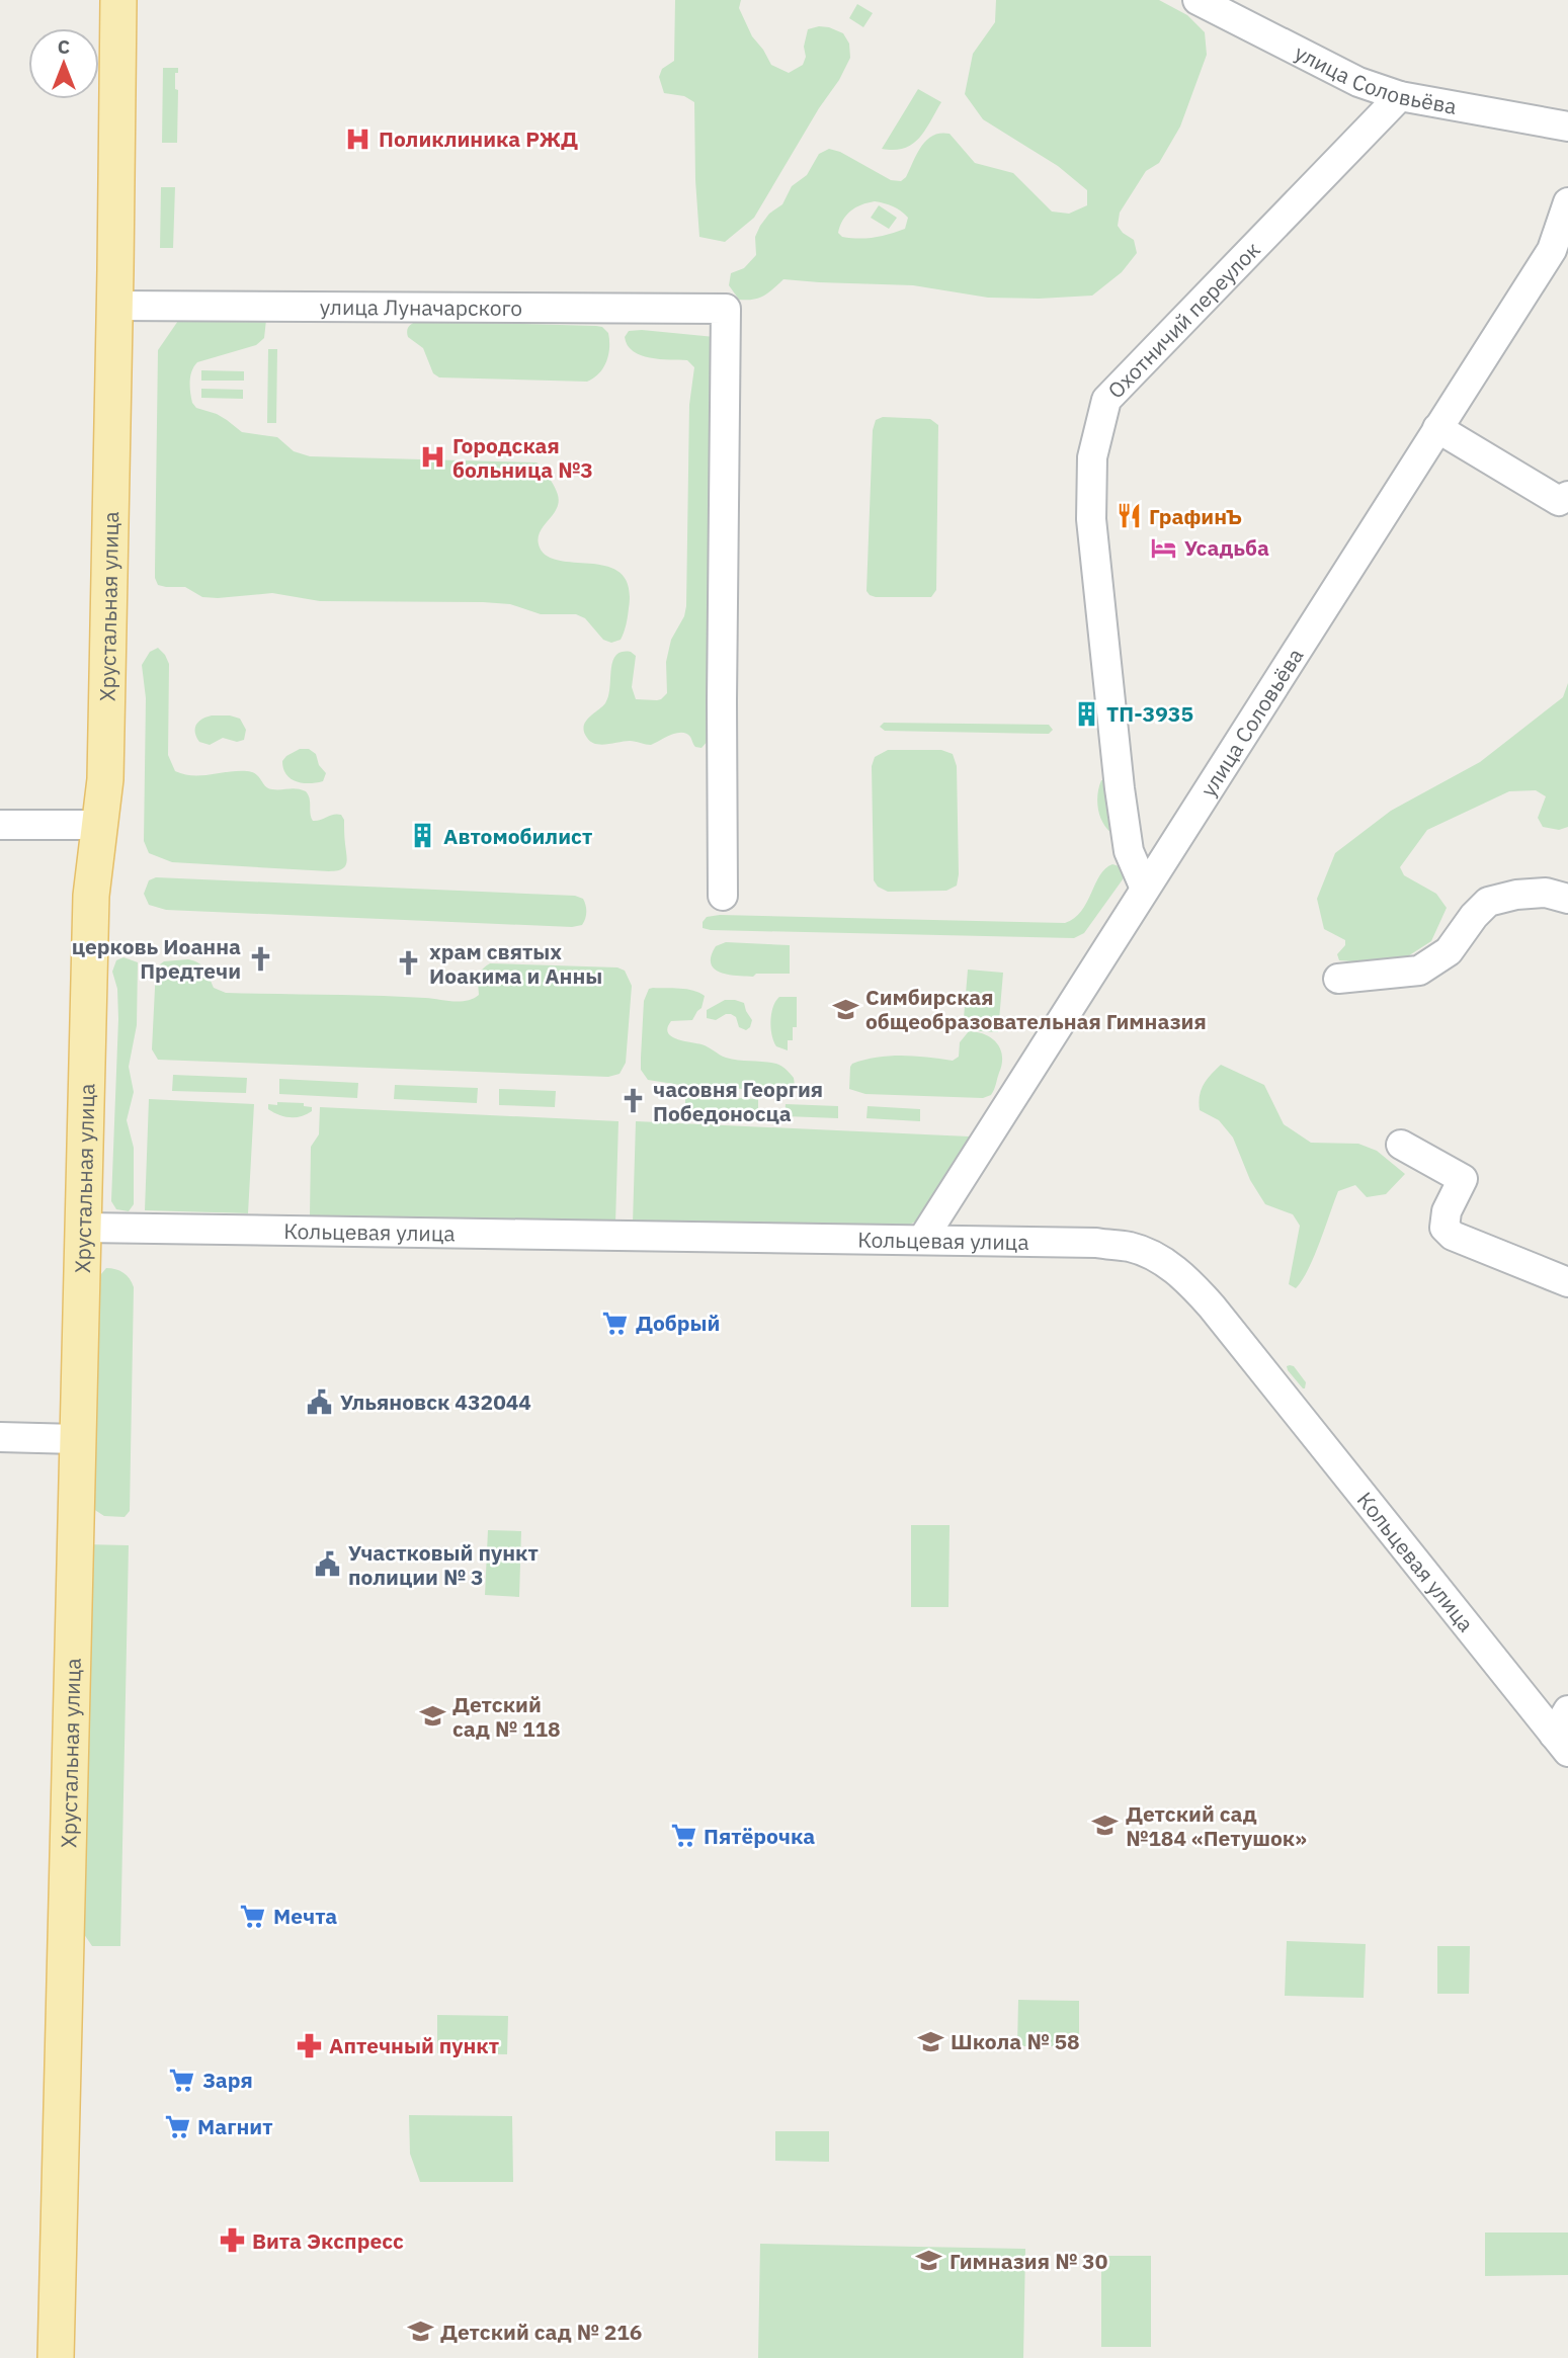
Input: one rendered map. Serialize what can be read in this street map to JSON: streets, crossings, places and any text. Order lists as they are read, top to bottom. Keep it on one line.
{"streets":{"main road":["Хрустальная улица"],"street":["улица Соловьёва","улица Луначарского","Охотничий переулок","Кольцевая улица"]},"crossings":[["улица Соловьёва","Охотничий переулок"],["улица Соловьёва","Кольцевая улица"],["улица Луначарского","Хрустальная улица"],["Хрустальная улица","Кольцевая улица"]],"places":{"hospital":["Поликлиника РЖД","Городская больница №3"],"restaurant":["ГрафинЪ"],"hotel":["Усадьба"],"building":["ТП-3935","Автомобилист"],"church":["церковь Иоанна Предтечи","храм святых Иоакима и Анны","часовня Георгия Победоносца"],"school or university":["Симбирская общеобразовательная Гимназия","Детский сад № 118","Детский сад №184 «Петушок»","Школа № 58","Гимназия № 30","Детский сад № 216"],"supermarket":["Добрый","Пятёрочка","Мечта","Заря","Магнит"],"public building":["Ульяновск 432044","Участковый пункт полиции № 3"],"pharmacy":["Аптечный пункт","Вита Экспресс"]},"north":"top"}
